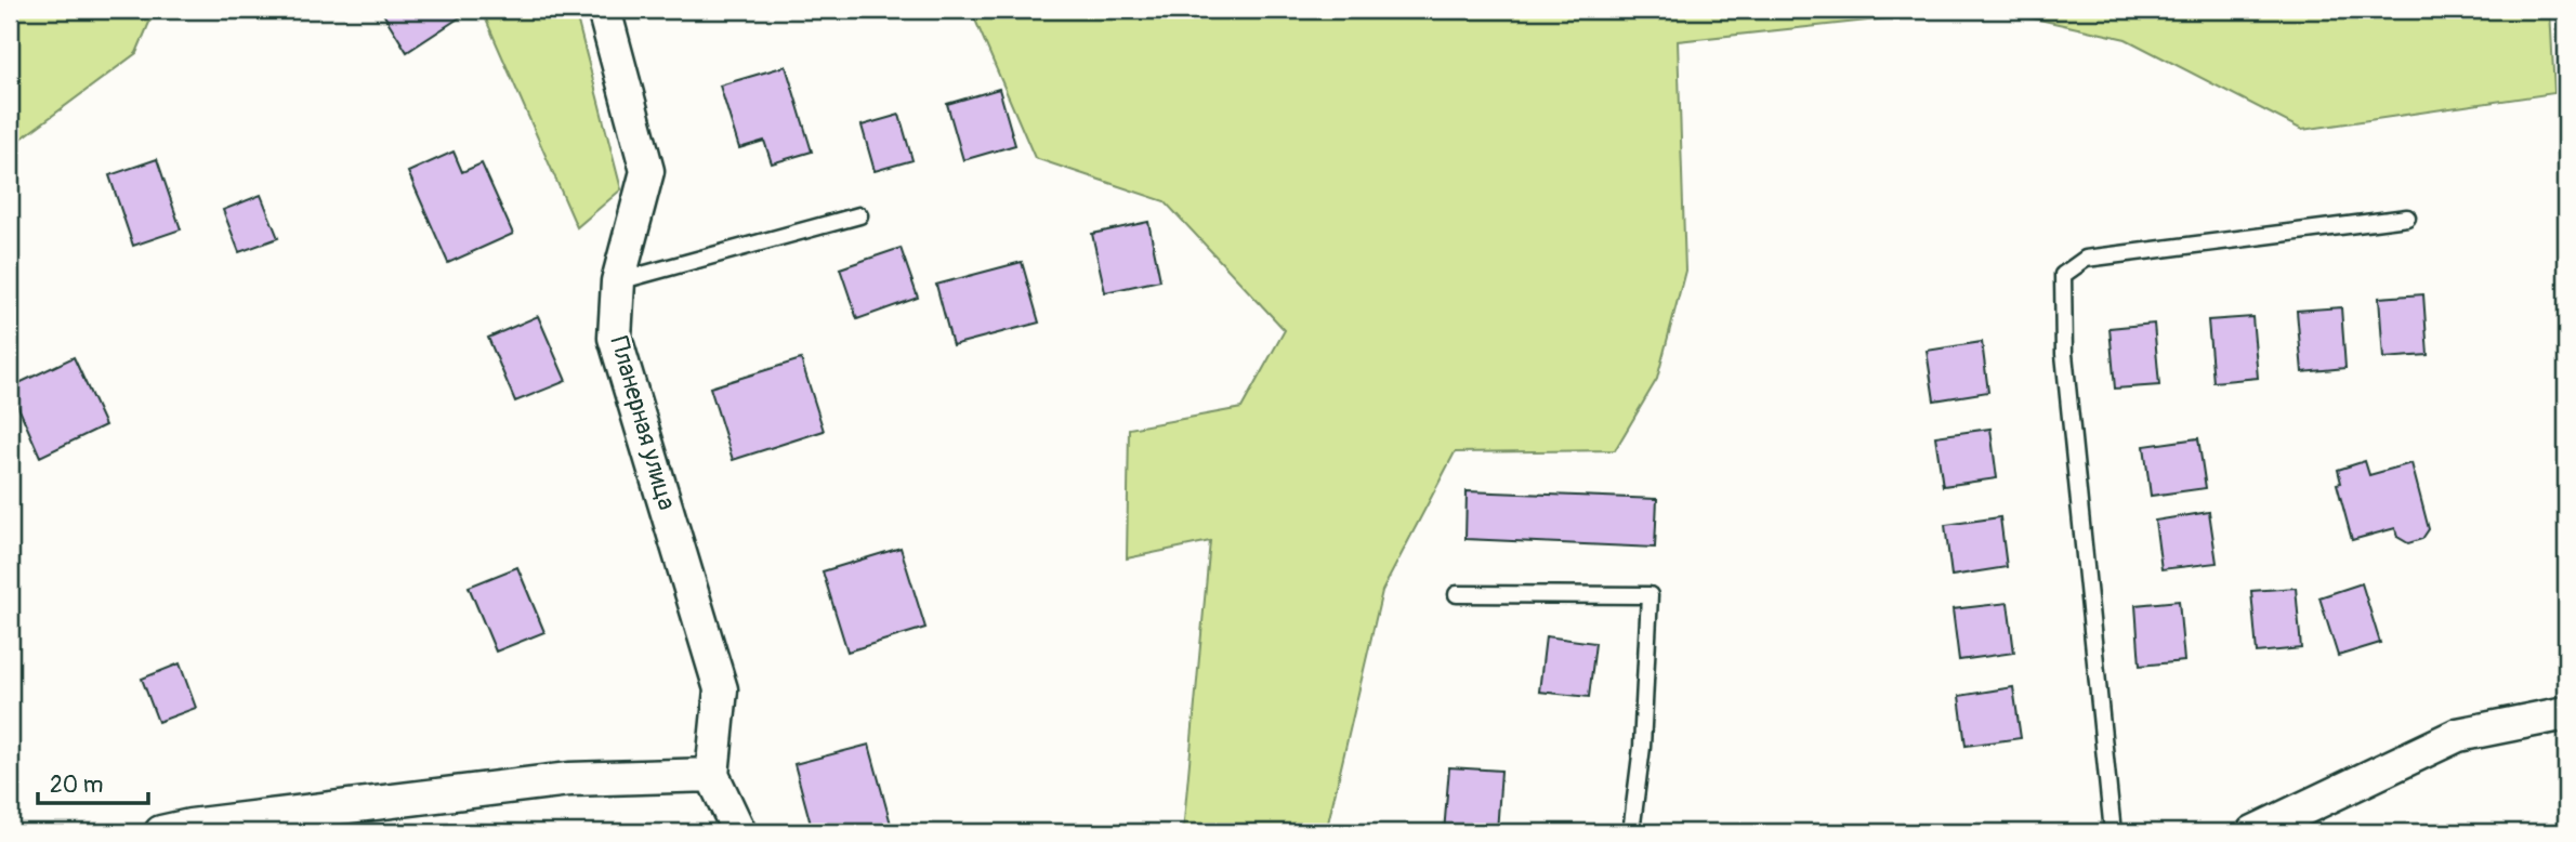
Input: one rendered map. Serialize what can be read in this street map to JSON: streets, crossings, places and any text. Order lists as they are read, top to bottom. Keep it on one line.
{"streets":{"street":["Планерная улица"]},"scale_bar":"20 m"}
